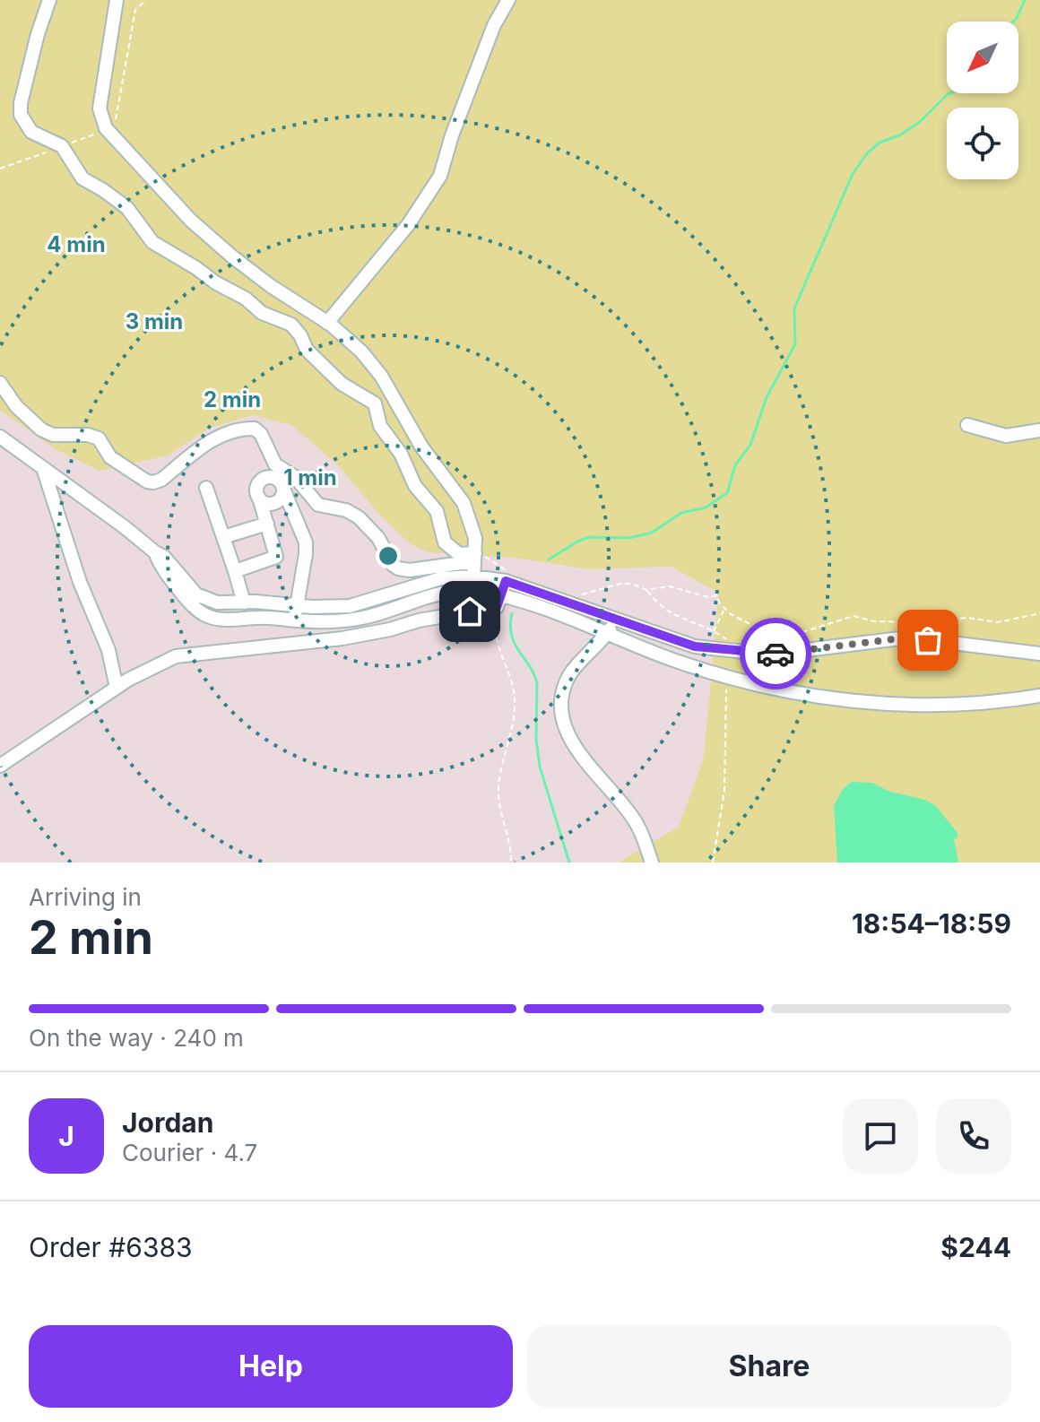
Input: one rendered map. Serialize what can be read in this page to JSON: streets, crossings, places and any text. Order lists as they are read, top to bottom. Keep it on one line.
{"north":"bottom left","page":{"heading":["2 min","Arriving in","18:54–18:59"],"panel":["Jordan","Courier · 4.7","Order #6383","$244"],"bar":"On the way · 240 m","round":"J","buttons":["Help","Share"]},"rings":["4 min","3 min","2 min","1 min"]}
